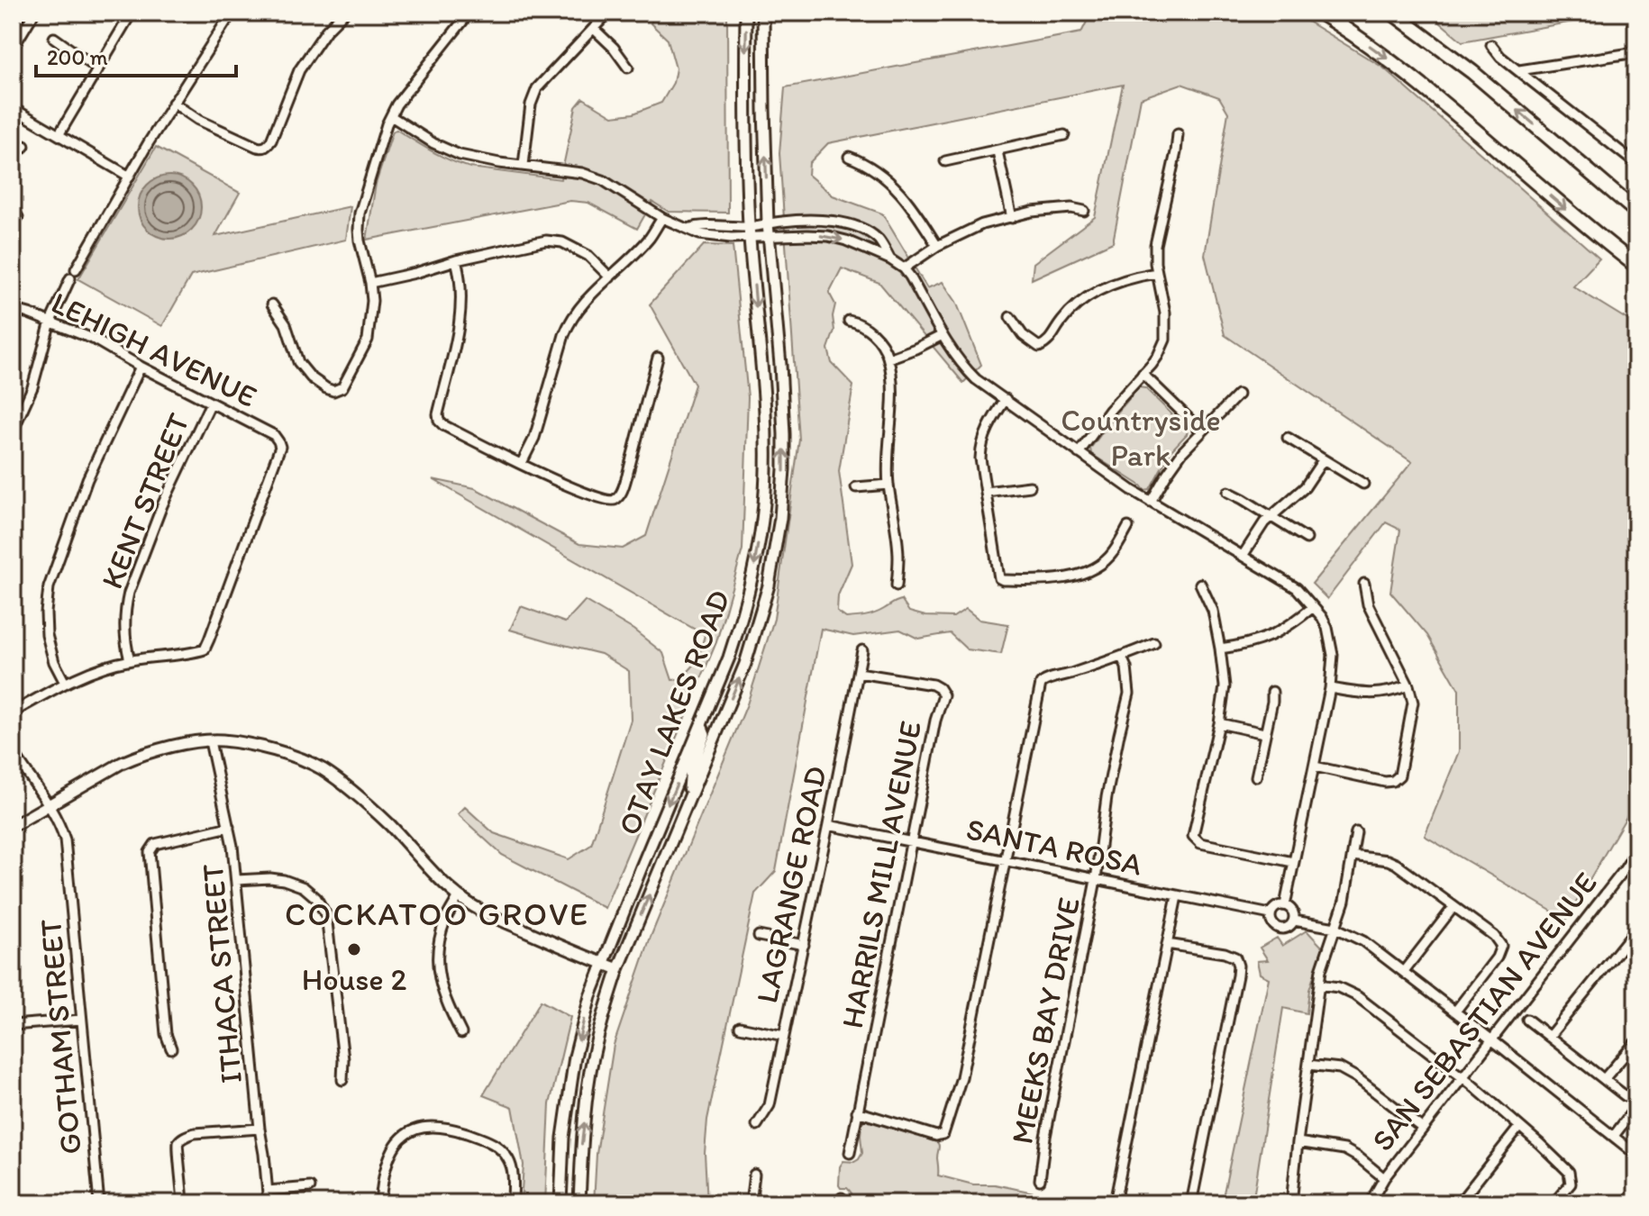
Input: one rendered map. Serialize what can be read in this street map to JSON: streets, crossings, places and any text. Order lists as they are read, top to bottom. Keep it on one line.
{"streets":{"main road":["OTAY LAKES ROAD"],"street":["LEHIGH AVENUE","KENT STREET","SANTA ROSA","HARRILS MILL AVENUE","LAGRANGE ROAD","ITHACA STREET","SAN SEBASTIAN AVENUE","MEEKS BAY DRIVE","GOTHAM STREET"]},"crossings":[["LEHIGH AVENUE","KENT STREET"],["SANTA ROSA","HARRILS MILL AVENUE"],["SANTA ROSA","LAGRANGE ROAD"],["SANTA ROSA","MEEKS BAY DRIVE"],["HARRILS MILL AVENUE","LAGRANGE ROAD"]],"districts":["COCKATOO GROVE"],"parks":["Countryside Park"],"places":["House 2"],"scale_bar":"200 m"}
